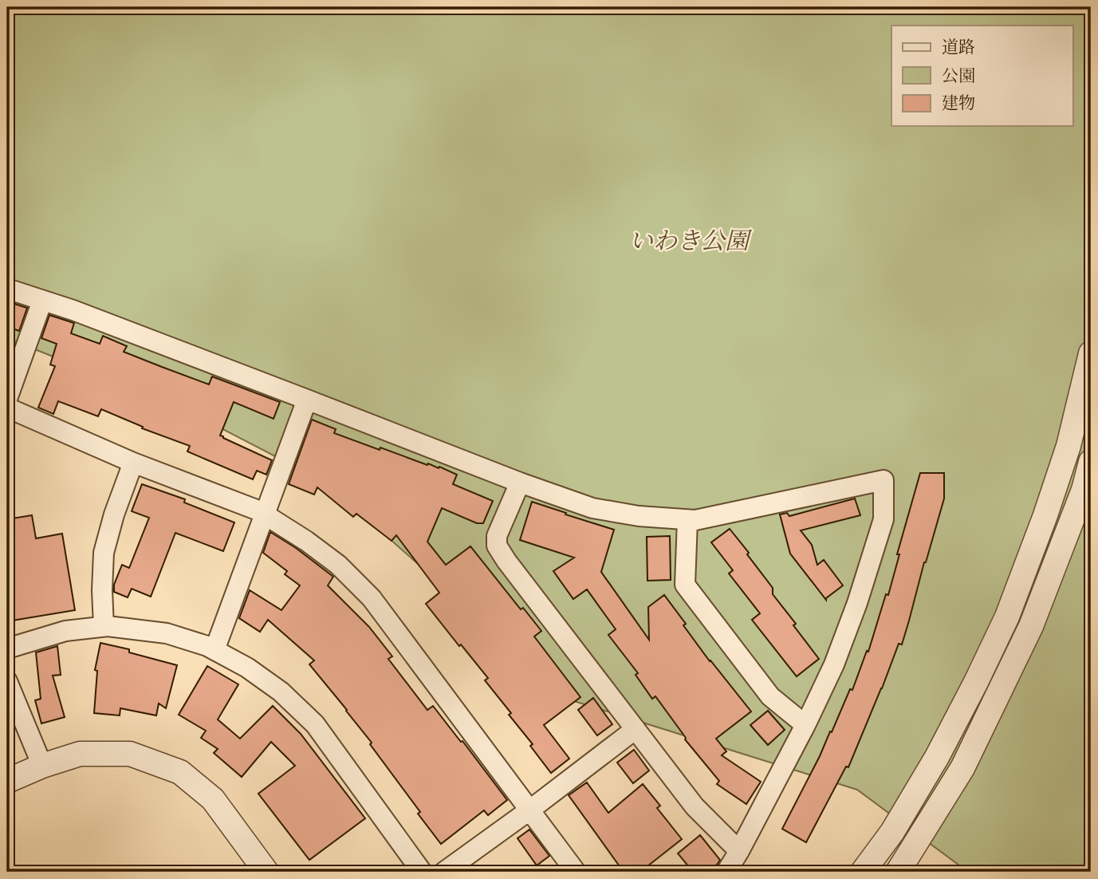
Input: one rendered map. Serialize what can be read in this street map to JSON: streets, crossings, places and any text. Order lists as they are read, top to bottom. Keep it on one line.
{"parks":["いわき公園"],"legend":["道路","公園","建物"]}
